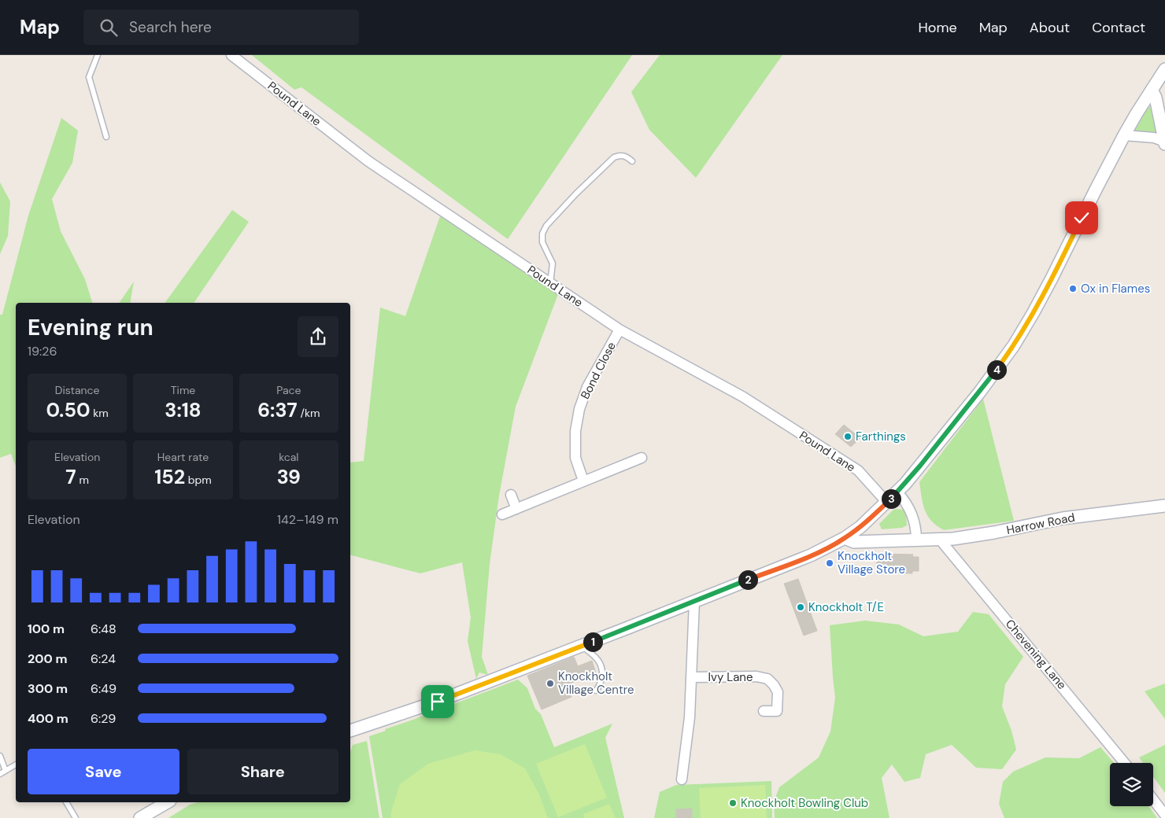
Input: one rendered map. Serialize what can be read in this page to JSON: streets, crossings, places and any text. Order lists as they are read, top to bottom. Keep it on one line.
{"streets":{"street":["Pound Lane","Bond Close","Harrow Road","Chevening Lane","Ivy Lane"]},"crossings":[["Pound Lane","Bond Close"],["Harrow Road","Chevening Lane"]],"places":["Ox in Flames","Farthings","Knockholt Village Store","Knockholt T/E","Knockholt Village Centre","Knockholt Bowling Club"],"page":{"header":"Map","search":"Search here","nav":["Home","Map","About","Contact"],"heading":["Evening run","19:26"],"pins":["4","3","2","1"],"stats":[["Distance","0.50 km"],["Time","3:18"],["Pace","6:37 /km"],["Elevation","7 m"],["Heart rate","152 bpm"],["kcal","39"]],"chart":["Elevation","142–149 m"],"list":[{"name":"100 m","note":"6:48"},{"name":"200 m","note":"6:24"},{"name":"300 m","note":"6:49"},{"name":"400 m","note":"6:29"}],"buttons":["Save","Share"]}}
